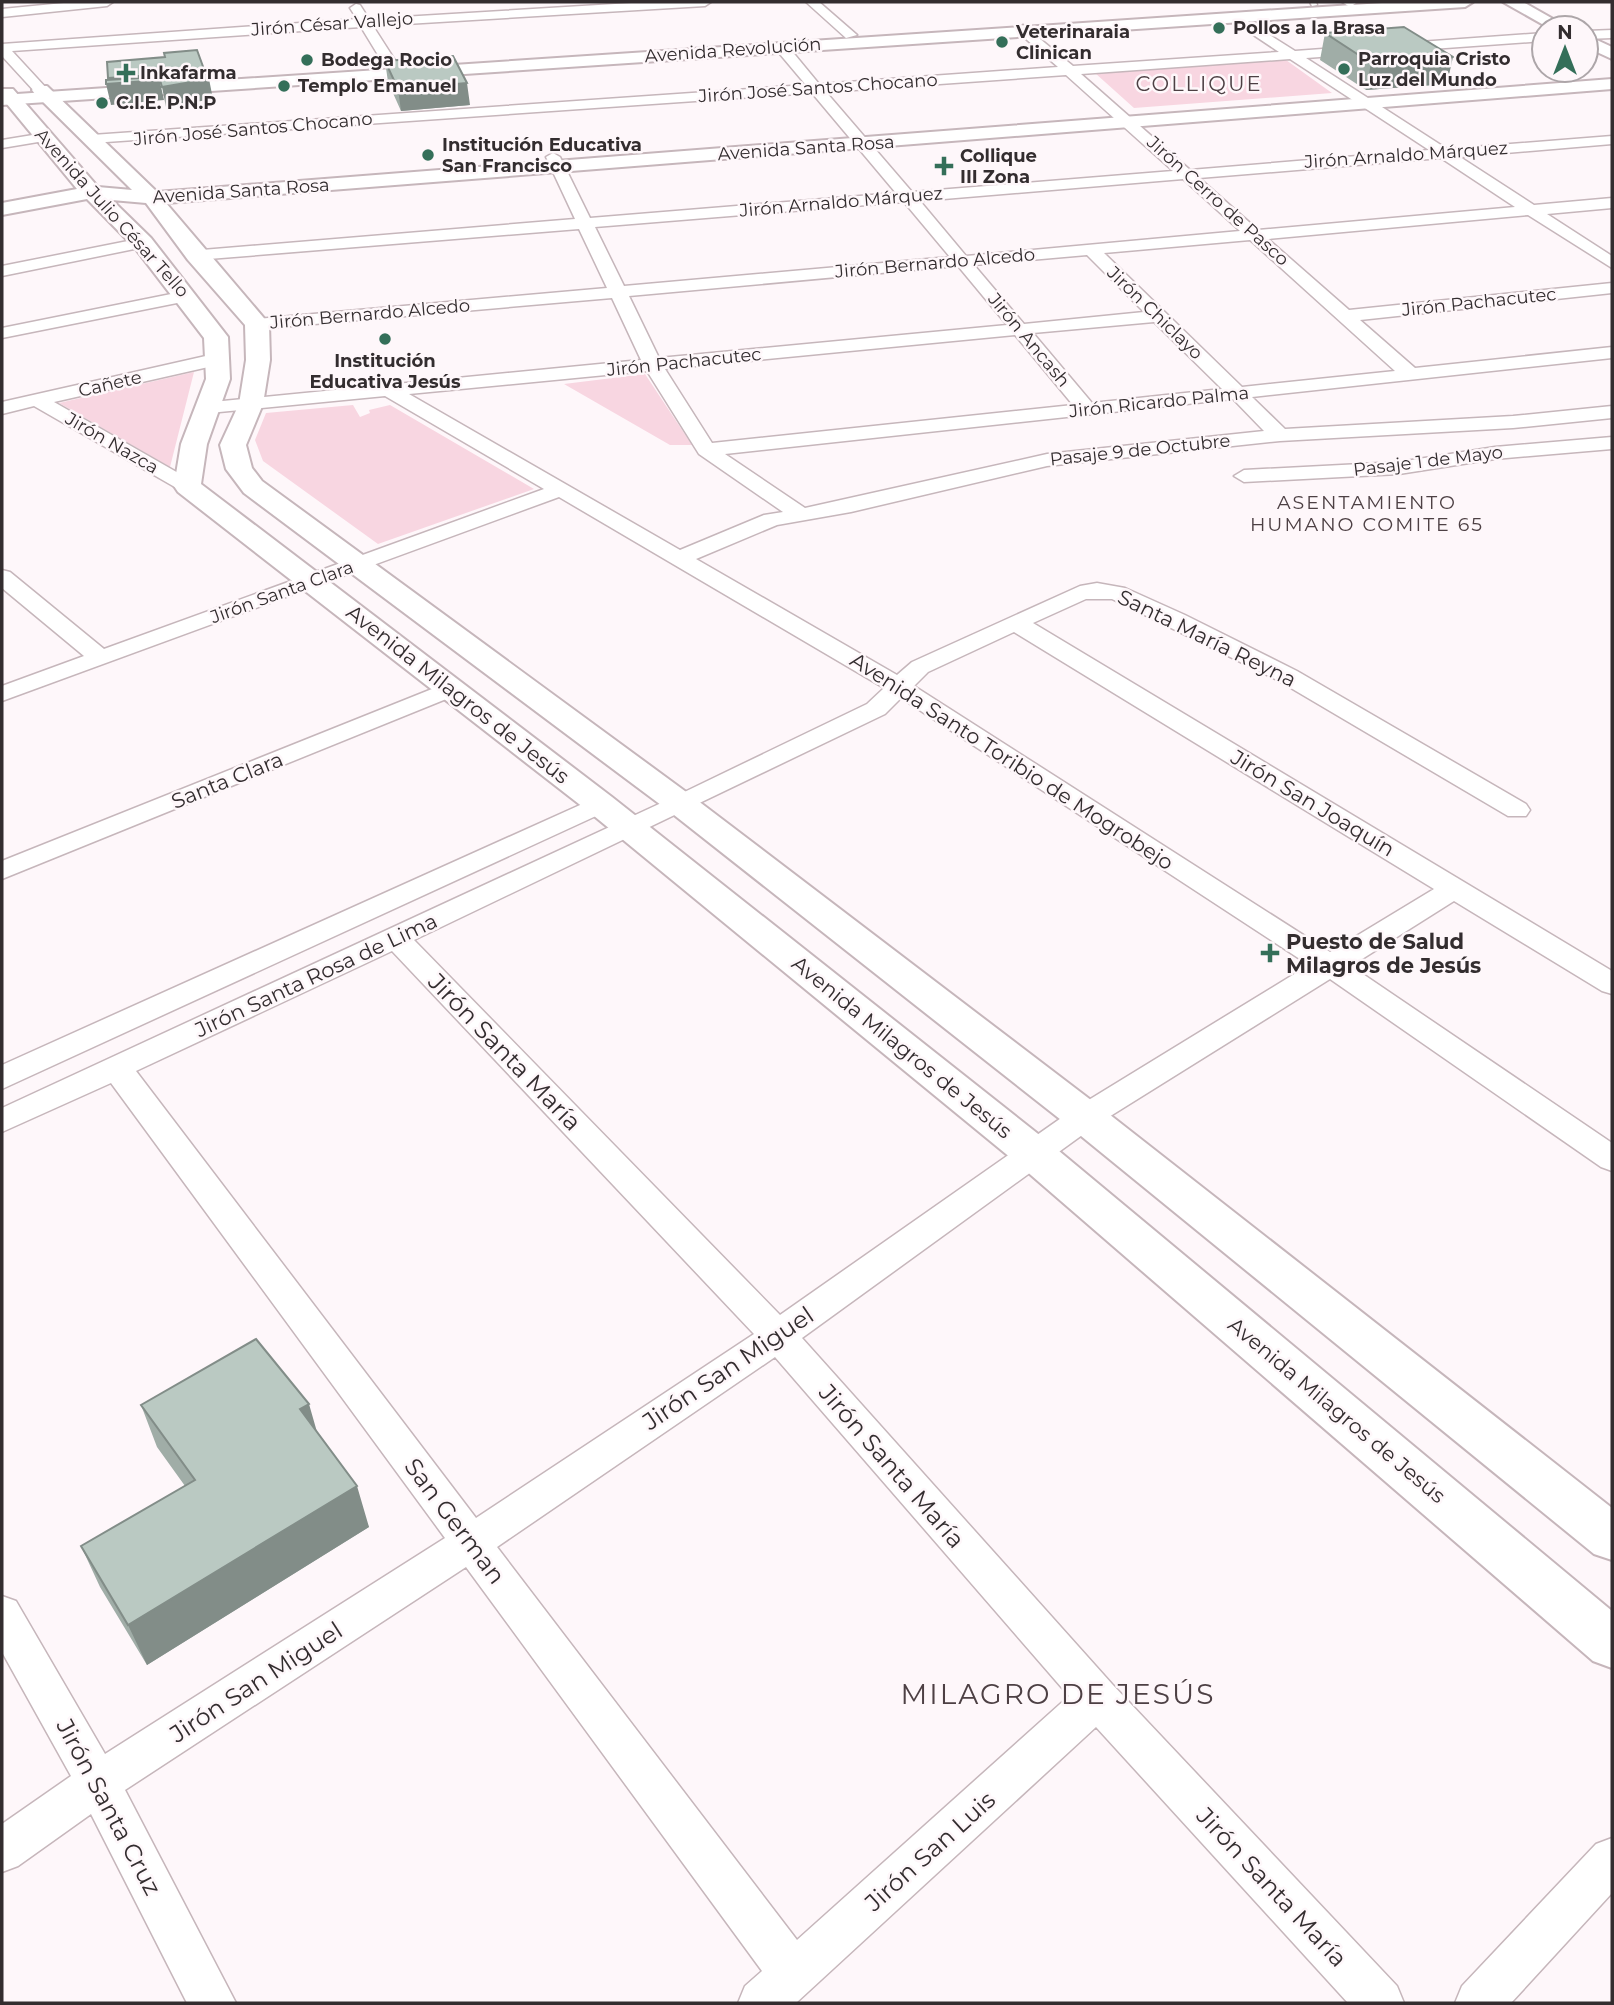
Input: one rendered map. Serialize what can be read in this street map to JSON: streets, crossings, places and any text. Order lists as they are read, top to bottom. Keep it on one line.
{"streets":{"street":["Jirón César Vallejo","Avenida Revolución","Jirón José Santos Chocano","Avenida Santa Rosa","Jirón Arnaldo Márquez","Jirón Cerro de Pasco","Avenida Julio César Tello","Jirón Bernardo Alcedo","Jirón Pachacutec","Jirón Chiclayo","Jirón Ancash","Cañete","Jirón Ricardo Palma","Jirón Nazca","Pasaje 9 de Octubre","Pasaje 1 de Mayo","Jirón Santa Clara","Santa María Reyna","Avenida Milagros de Jesús","Avenida Santo Toribio de Mogrobejo","Santa Clara","Jirón San Joaquín","Jirón Santa Rosa de Lima","Jirón Santa María","Jirón San Miguel","San German","Jirón Santa Cruz","Jirón San Luis"]},"crossings":[["Jirón César Vallejo","Avenida Julio César Tello"],["Avenida Revolución","Jirón Cerro de Pasco"],["Avenida Revolución","Avenida Julio César Tello"],["Avenida Revolución","Jirón Ancash"],["Jirón José Santos Chocano","Jirón Cerro de Pasco"],["Jirón José Santos Chocano","Avenida Julio César Tello"],["Jirón José Santos Chocano","Jirón Ancash"],["Avenida Santa Rosa","Jirón Cerro de Pasco"],["Avenida Santa Rosa","Avenida Julio César Tello"],["Avenida Santa Rosa","Jirón Ancash"],["Jirón Arnaldo Márquez","Jirón Cerro de Pasco"],["Jirón Arnaldo Márquez","Avenida Julio César Tello"],["Jirón Arnaldo Márquez","Jirón Ancash"],["Jirón Cerro de Pasco","Jirón Bernardo Alcedo"],["Jirón Cerro de Pasco","Jirón Pachacutec"],["Jirón Cerro de Pasco","Jirón Ricardo Palma"],["Avenida Julio César Tello","Jirón Bernardo Alcedo"],["Avenida Julio César Tello","Jirón Pachacutec"],["Avenida Julio César Tello","Cañete"],["Avenida Julio César Tello","Jirón Nazca"],["Avenida Julio César Tello","Avenida Milagros de Jesús"],["Jirón Bernardo Alcedo","Jirón Chiclayo"],["Jirón Bernardo Alcedo","Jirón Ancash"],["Jirón Pachacutec","Jirón Chiclayo"],["Jirón Pachacutec","Jirón Ancash"],["Jirón Pachacutec","Avenida Milagros de Jesús"],["Jirón Pachacutec","Avenida Santo Toribio de Mogrobejo"],["Jirón Chiclayo","Jirón Ricardo Palma"],["Jirón Chiclayo","Pasaje 9 de Octubre"],["Jirón Ancash","Jirón Ricardo Palma"],["Cañete","Jirón Nazca"],["Jirón Nazca","Avenida Milagros de Jesús"],["Pasaje 9 de Octubre","Avenida Santo Toribio de Mogrobejo"],["Jirón Santa Clara","Avenida Milagros de Jesús"],["Jirón Santa Clara","Avenida Santo Toribio de Mogrobejo"],["Santa María Reyna","Avenida Milagros de Jesús"],["Santa María Reyna","Avenida Santo Toribio de Mogrobejo"],["Santa María Reyna","Jirón San Joaquín"],["Santa María Reyna","Jirón Santa Rosa de Lima"],["Avenida Milagros de Jesús","Santa Clara"],["Avenida Milagros de Jesús","Jirón Santa Rosa de Lima"],["Avenida Milagros de Jesús","Jirón San Miguel"],["Avenida Santo Toribio de Mogrobejo","Jirón San Miguel"],["Jirón San Joaquín","Jirón San Miguel"],["Jirón Santa Rosa de Lima","Jirón Santa María"],["Jirón Santa Rosa de Lima","San German"],["Jirón Santa María","Jirón San Miguel"],["Jirón Santa María","Jirón San Luis"],["Jirón San Miguel","San German"],["Jirón San Miguel","Jirón Santa Cruz"],["San German","Jirón San Luis"]],"districts":["COLLIQUE","ASENTAMIENTO HUMANO COMITE 65","MILAGRO DE JESÚS"],"places":{"other":["Pollos a la Brasa","Veterinaraia Clinican","Bodega Rocio","Parroquia Cristo Luz del Mundo","Templo Emanuel","C.I.E. P.N.P","Institución Educativa San Francisco","Institución Educativa Jesús"],"health":["Inkafarma","Collique III Zona","Puesto de Salud Milagros de Jesús"]},"north":"top"}
